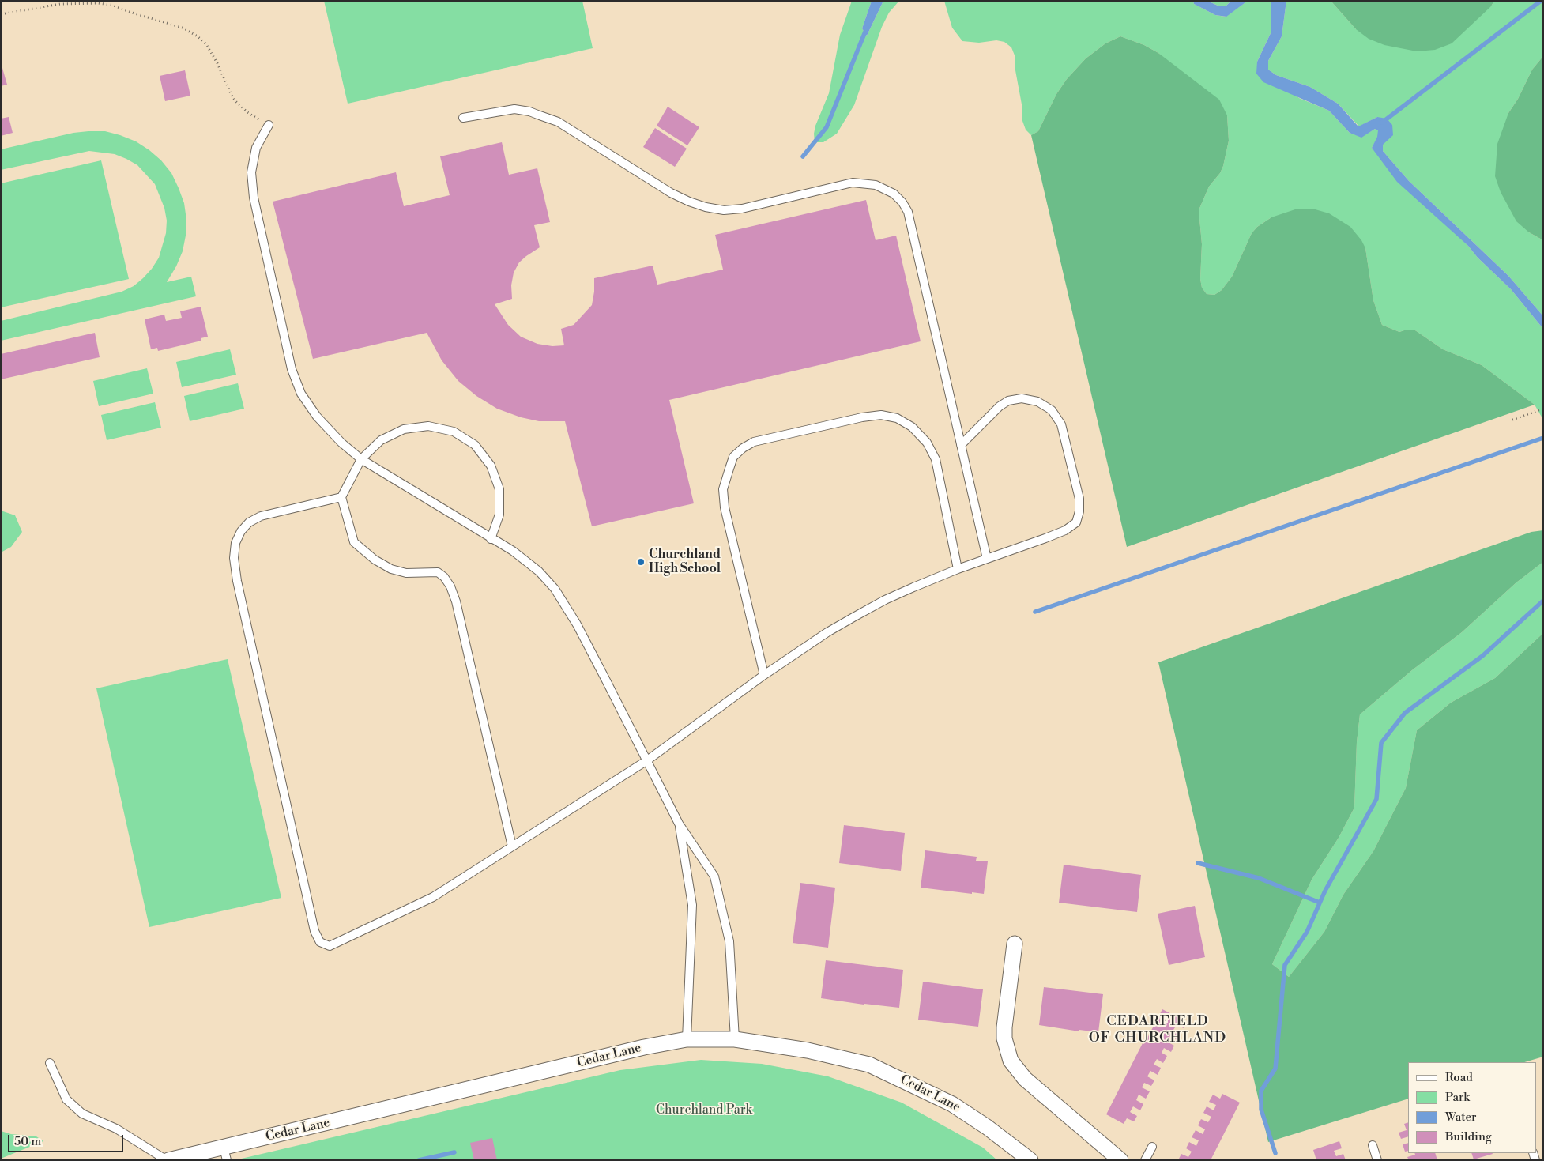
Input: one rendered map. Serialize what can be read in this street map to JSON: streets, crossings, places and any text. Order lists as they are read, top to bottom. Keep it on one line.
{"streets":{"street":["Cedar Lane"]},"districts":["CEDARFIELD OF CHURCHLAND"],"parks":["Churchland Park"],"places":["Churchland High School"],"legend":["Road","Park","Water","Building"],"scale_bar":"50 m"}
